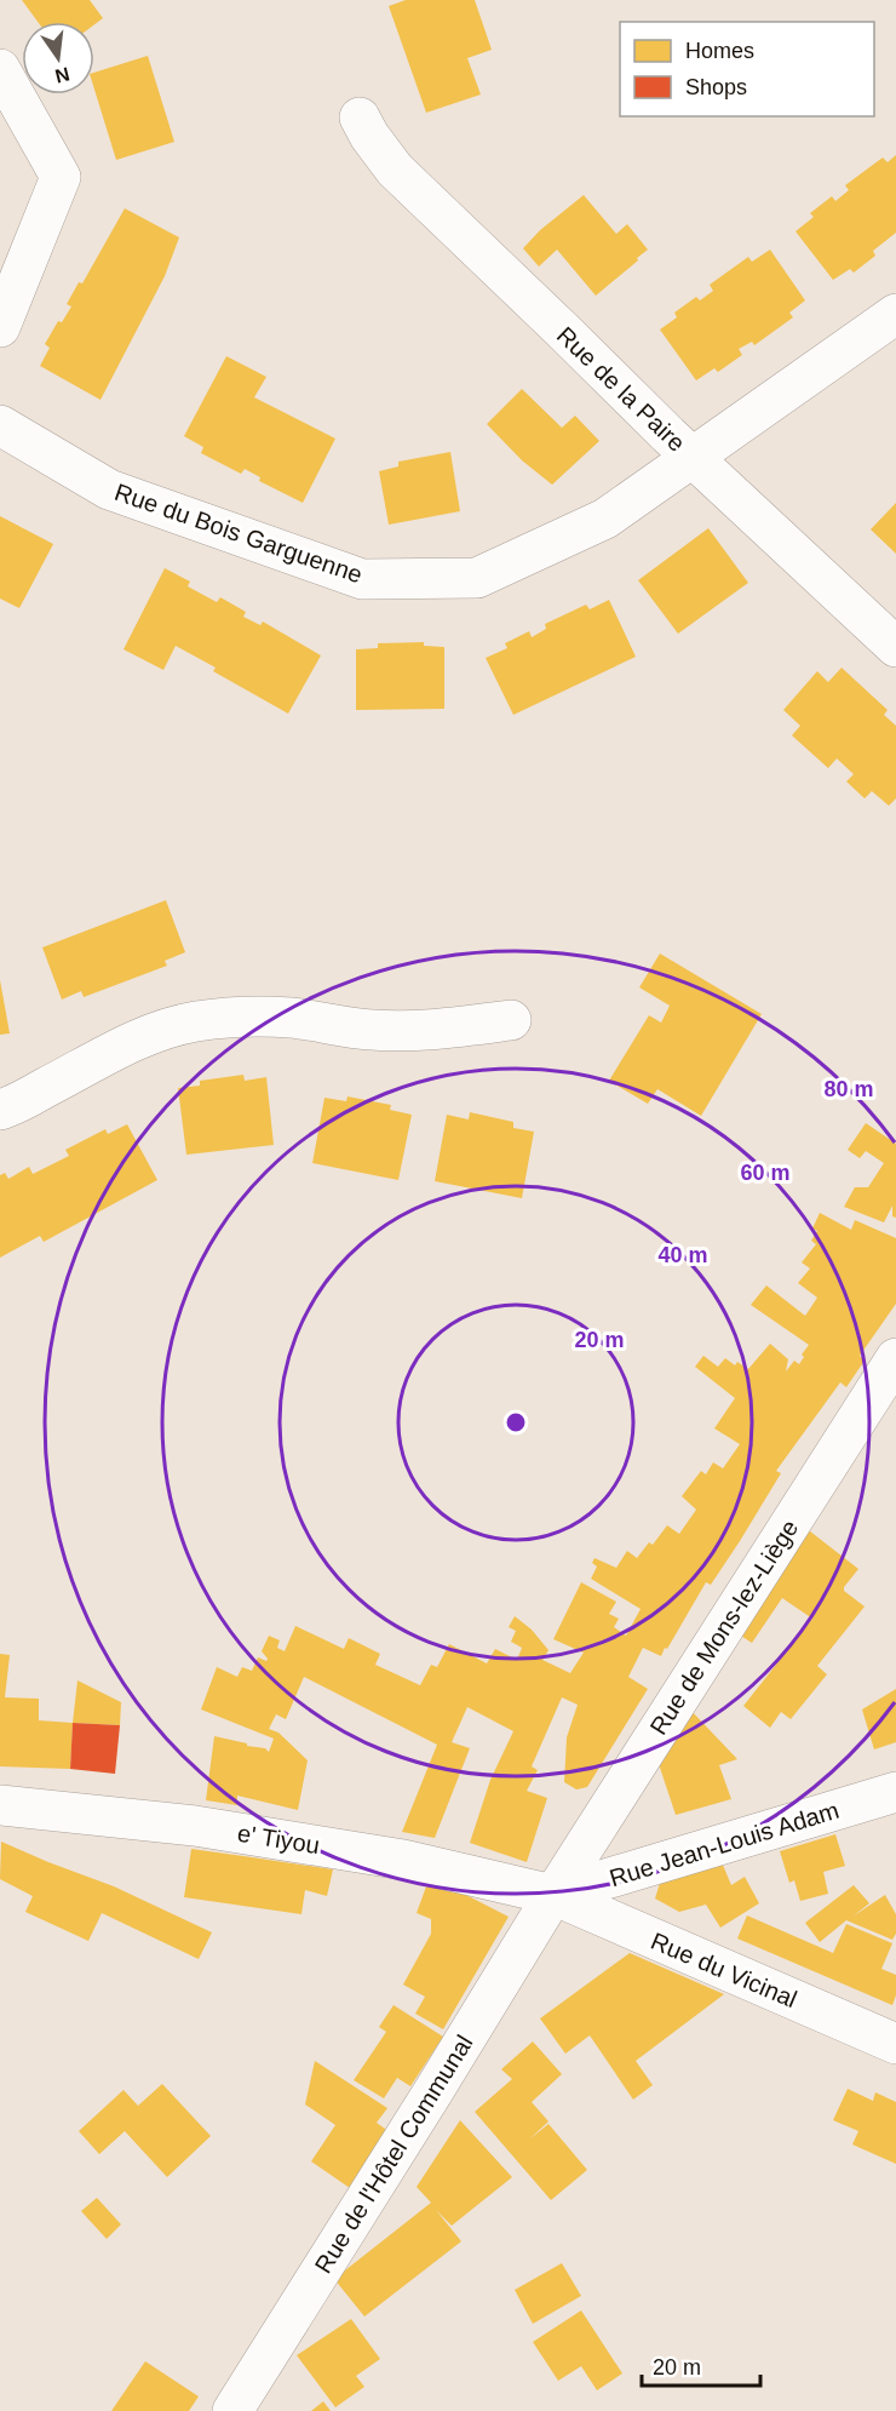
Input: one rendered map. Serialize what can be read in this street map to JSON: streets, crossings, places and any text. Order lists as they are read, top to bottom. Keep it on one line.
{"streets":{"street":["Rue de la Paire","Rue du Bois Garguenne","Rue de Mons-lez-Liège","e' Tiyou","Rue Jean-Louis Adam","Rue du Vicinal","Rue de l'Hôtel Communal"]},"crossings":[["Rue de la Paire","Rue du Bois Garguenne"],["Rue de Mons-lez-Liège","e' Tiyou"],["Rue de Mons-lez-Liège","Rue Jean-Louis Adam"],["Rue de Mons-lez-Liège","Rue du Vicinal"],["Rue de Mons-lez-Liège","Rue de l'Hôtel Communal"],["e' Tiyou","Rue Jean-Louis Adam"],["e' Tiyou","Rue du Vicinal"],["e' Tiyou","Rue de l'Hôtel Communal"],["Rue Jean-Louis Adam","Rue du Vicinal"],["Rue Jean-Louis Adam","Rue de l'Hôtel Communal"],["Rue du Vicinal","Rue de l'Hôtel Communal"]],"legend":["Homes","Shops"],"scale_bar":"20 m","north":"bottom","rings":["80 m","60 m","40 m","20 m"]}
